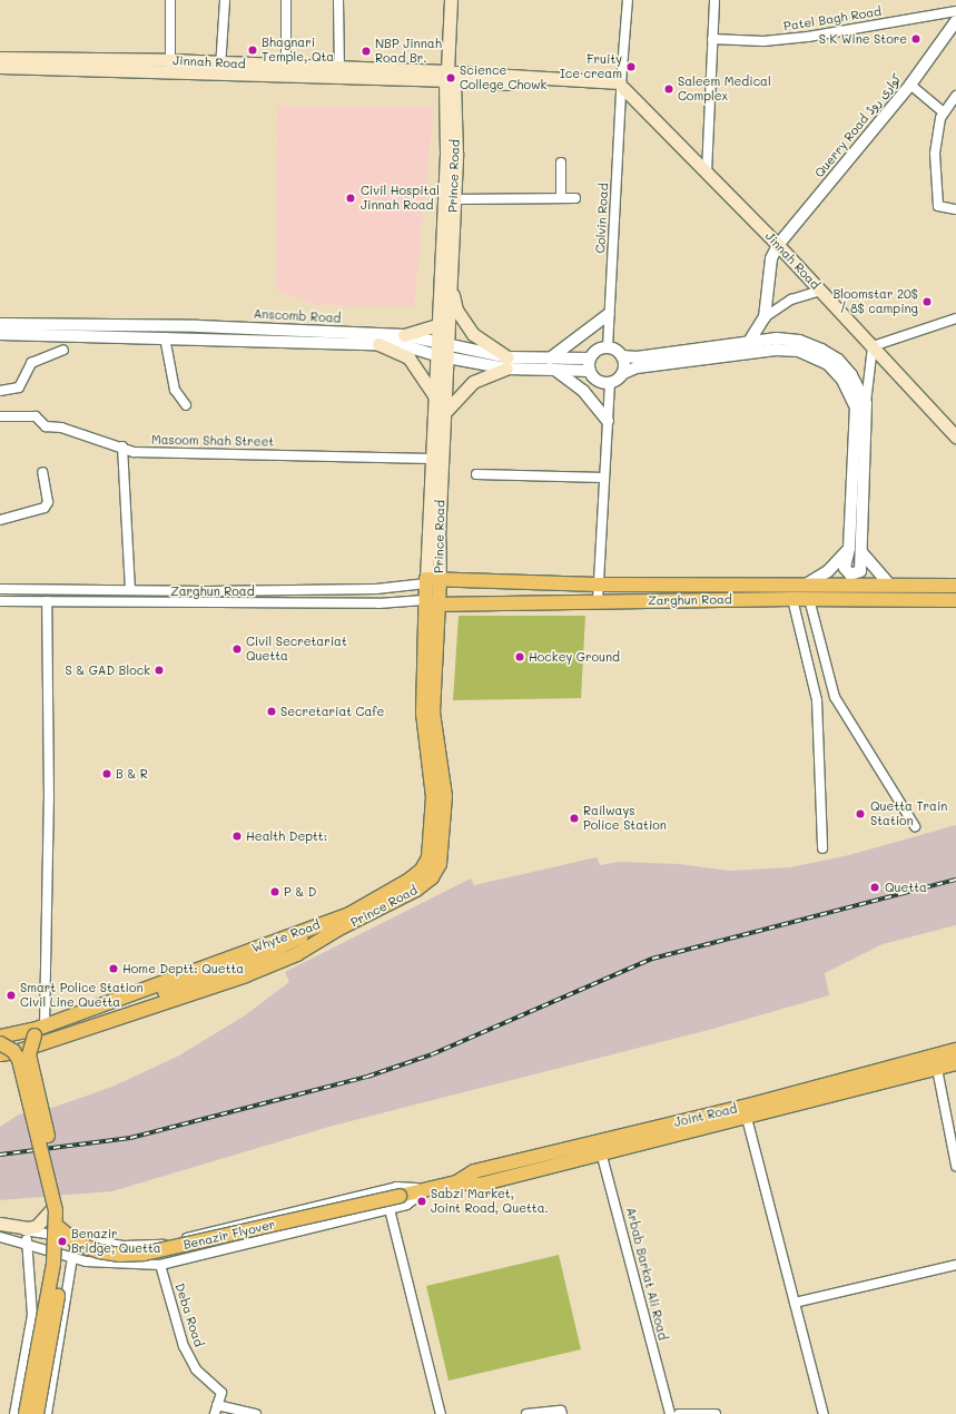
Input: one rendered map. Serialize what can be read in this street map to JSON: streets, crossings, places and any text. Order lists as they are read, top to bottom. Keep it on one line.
{"streets":{"main road":["Jinnah Road","Prince Road","Zarghun Road","Whyte Road","Joint Road","Benazir Flyover"],"street":["Patel Bagh Road","Querry Road کواری روڈ","Colvin Road","Anscomb Road","Masoom Shah Street","Arbab Barkat Ali Road","Deba Road"]},"crossings":[["Jinnah Road","Querry Road کواری روڈ"],["Jinnah Road","Prince Road"],["Jinnah Road","Colvin Road"],["Prince Road","Anscomb Road"],["Prince Road","Masoom Shah Street"],["Prince Road","Zarghun Road"],["Prince Road","Whyte Road"],["Colvin Road","Anscomb Road"],["Joint Road","Benazir Flyover"],["Joint Road","Arbab Barkat Ali Road"]],"places":["S K Wine Store","Bhagnari Temple, Qta","NBP Jinnah Road Br.","Fruity Ice cream","Science College Chowk","Saleem Medical Complex","Civil Hospital Jinnah Road","Bloomstar 20$ / 8$ camping","Civil Secretariat Quetta","Hockey Ground","S & GAD Block","Secretariat Cafe","B & R","Quetta Train Station","Railways Police Station","Health Deptt:","Quetta","P & D","Home Deptt: Quetta","Smart Police Station Civil Line Quetta","Sabzi Market, Joint Road, Quetta.","Benazir Bridge, Quetta"]}
